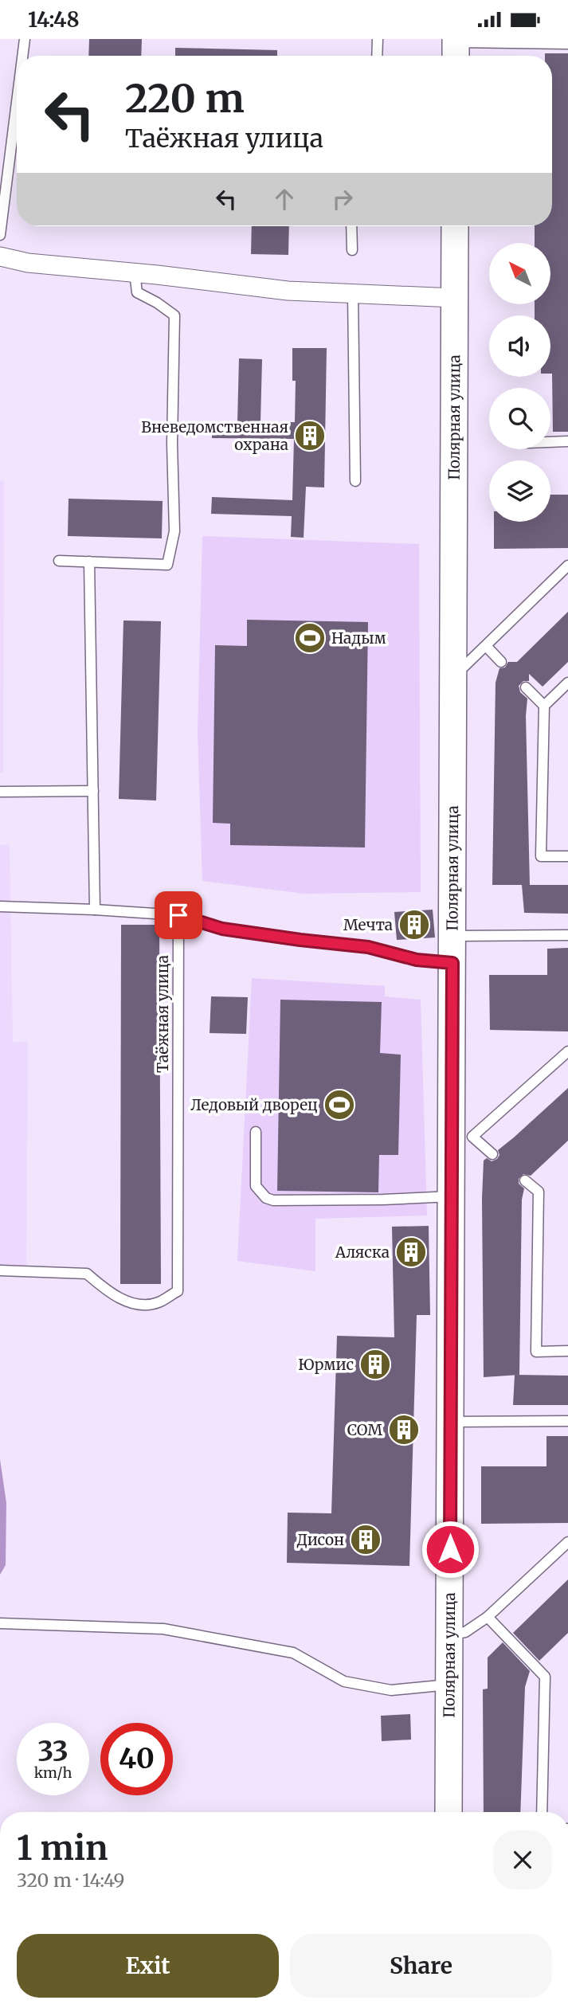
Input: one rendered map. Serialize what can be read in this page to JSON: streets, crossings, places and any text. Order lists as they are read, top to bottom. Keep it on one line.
{"streets":{"street":["Полярная улица"],"lane":["Таёжная улица"]},"places":{"building":["Вневедомственная охрана","Мечта","Аляска","Юрмис","СОМ","Дисон"],"sports":["Надым","Ледовый дворец"]},"north":"top left","page":{"status":"14:48","turn":["220 m","Таёжная улица"],"speed":"33 km/h","limit":"40","heading":["1 min","320 m · 14:49"],"buttons":["Exit","Share"]}}
